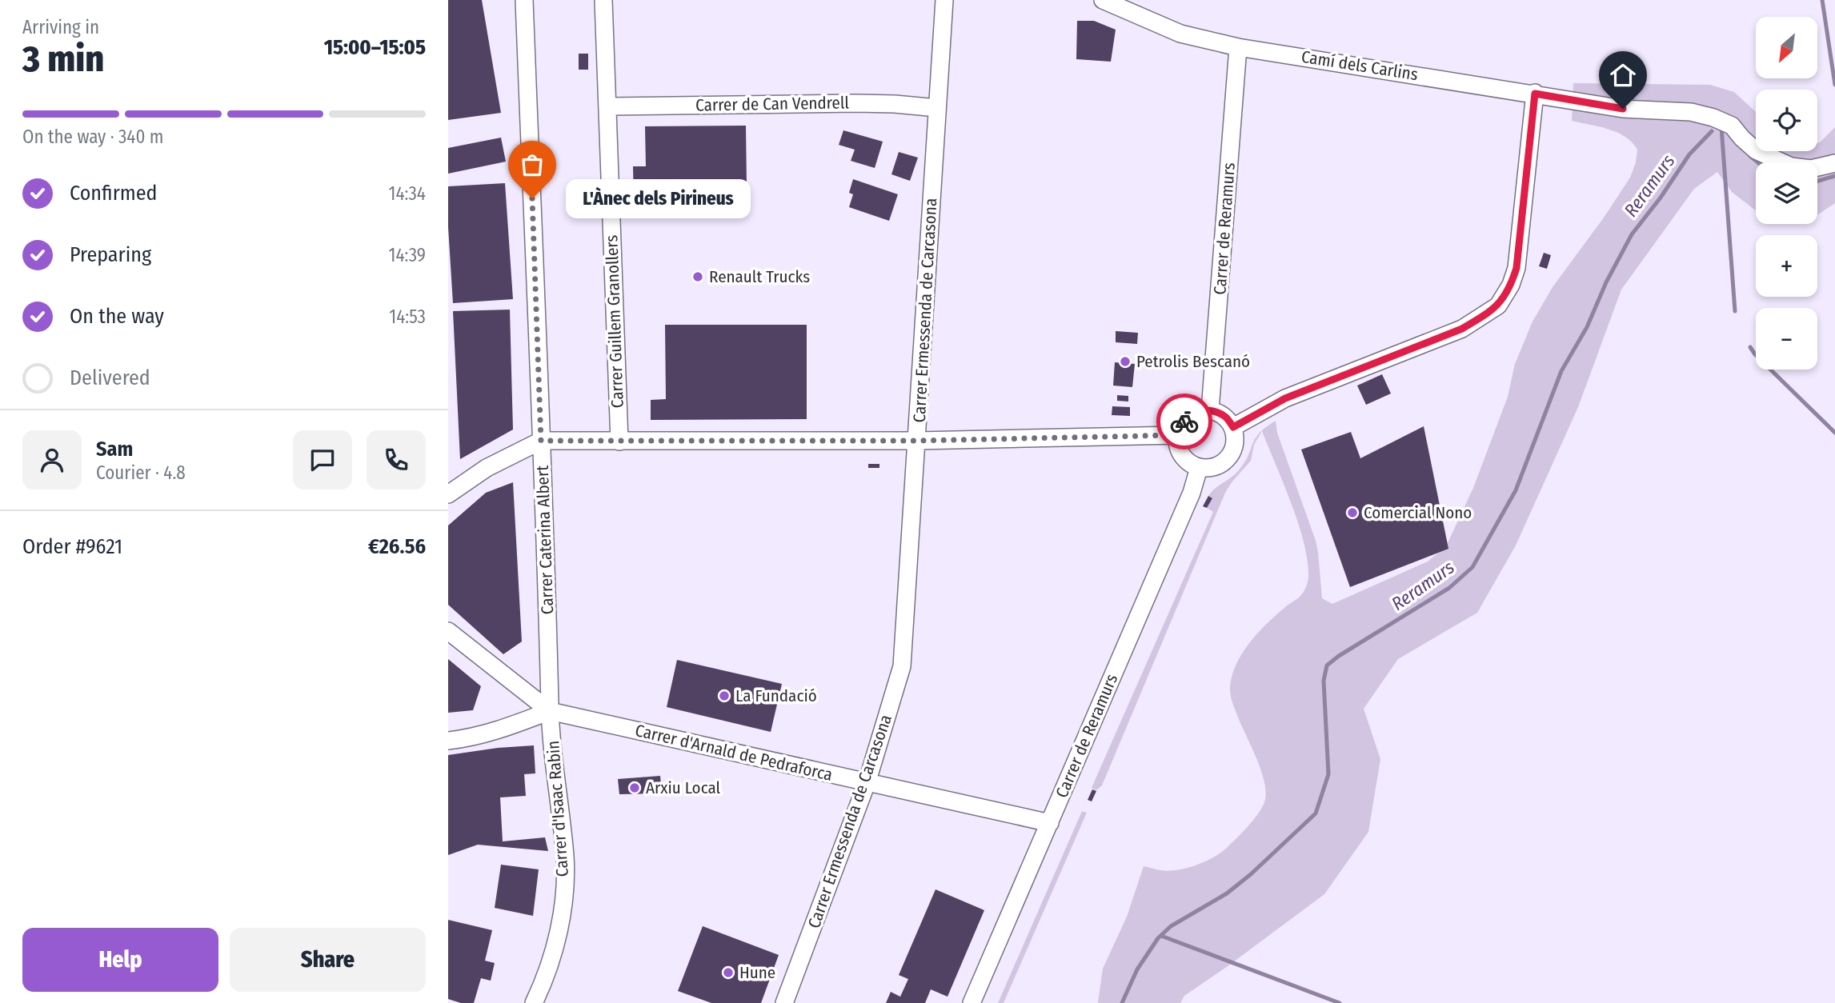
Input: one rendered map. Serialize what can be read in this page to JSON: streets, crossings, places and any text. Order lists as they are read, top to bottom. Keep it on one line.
{"streets":{"street":["Camí dels Carlins","Carrer de Can Vendrell","Carrer de Reramurs","Carrer Ermessenda de Carcasona","Carrer Guillem Granollers","Carrer Caterina Albert","Carrer d'Arnald de Pedraforca","Carrer d'Isaac Rabin"]},"crossings":[["Camí dels Carlins","Carrer de Reramurs"],["Carrer de Can Vendrell","Carrer Ermessenda de Carcasona"],["Carrer de Can Vendrell","Carrer Guillem Granollers"],["Carrer de Reramurs","Carrer d'Arnald de Pedraforca"],["Carrer Ermessenda de Carcasona","Carrer d'Arnald de Pedraforca"],["Carrer Caterina Albert","Carrer d'Arnald de Pedraforca"],["Carrer Caterina Albert","Carrer d'Isaac Rabin"],["Carrer d'Arnald de Pedraforca","Carrer d'Isaac Rabin"]],"water":["Reramurs"],"places":["L'Ànec dels Pirineus","Renault Trucks","Petrolis Bescanó","Comercial Nono","La Fundació","Arxiu Local","Hune"],"north":"bottom left","page":{"heading":["3 min","Arriving in","15:00–15:05"],"panel":["Sam","Courier · 4.8","Order #9621","€26.56"],"map_buttons":["+","−"],"bar":"On the way · 340 m","list":[["Confirmed","14:34"],["Preparing","14:39"],["On the way","14:53"],"Delivered"],"bubble":"L'Ànec dels Pirineus","buttons":["Help","Share"]}}
